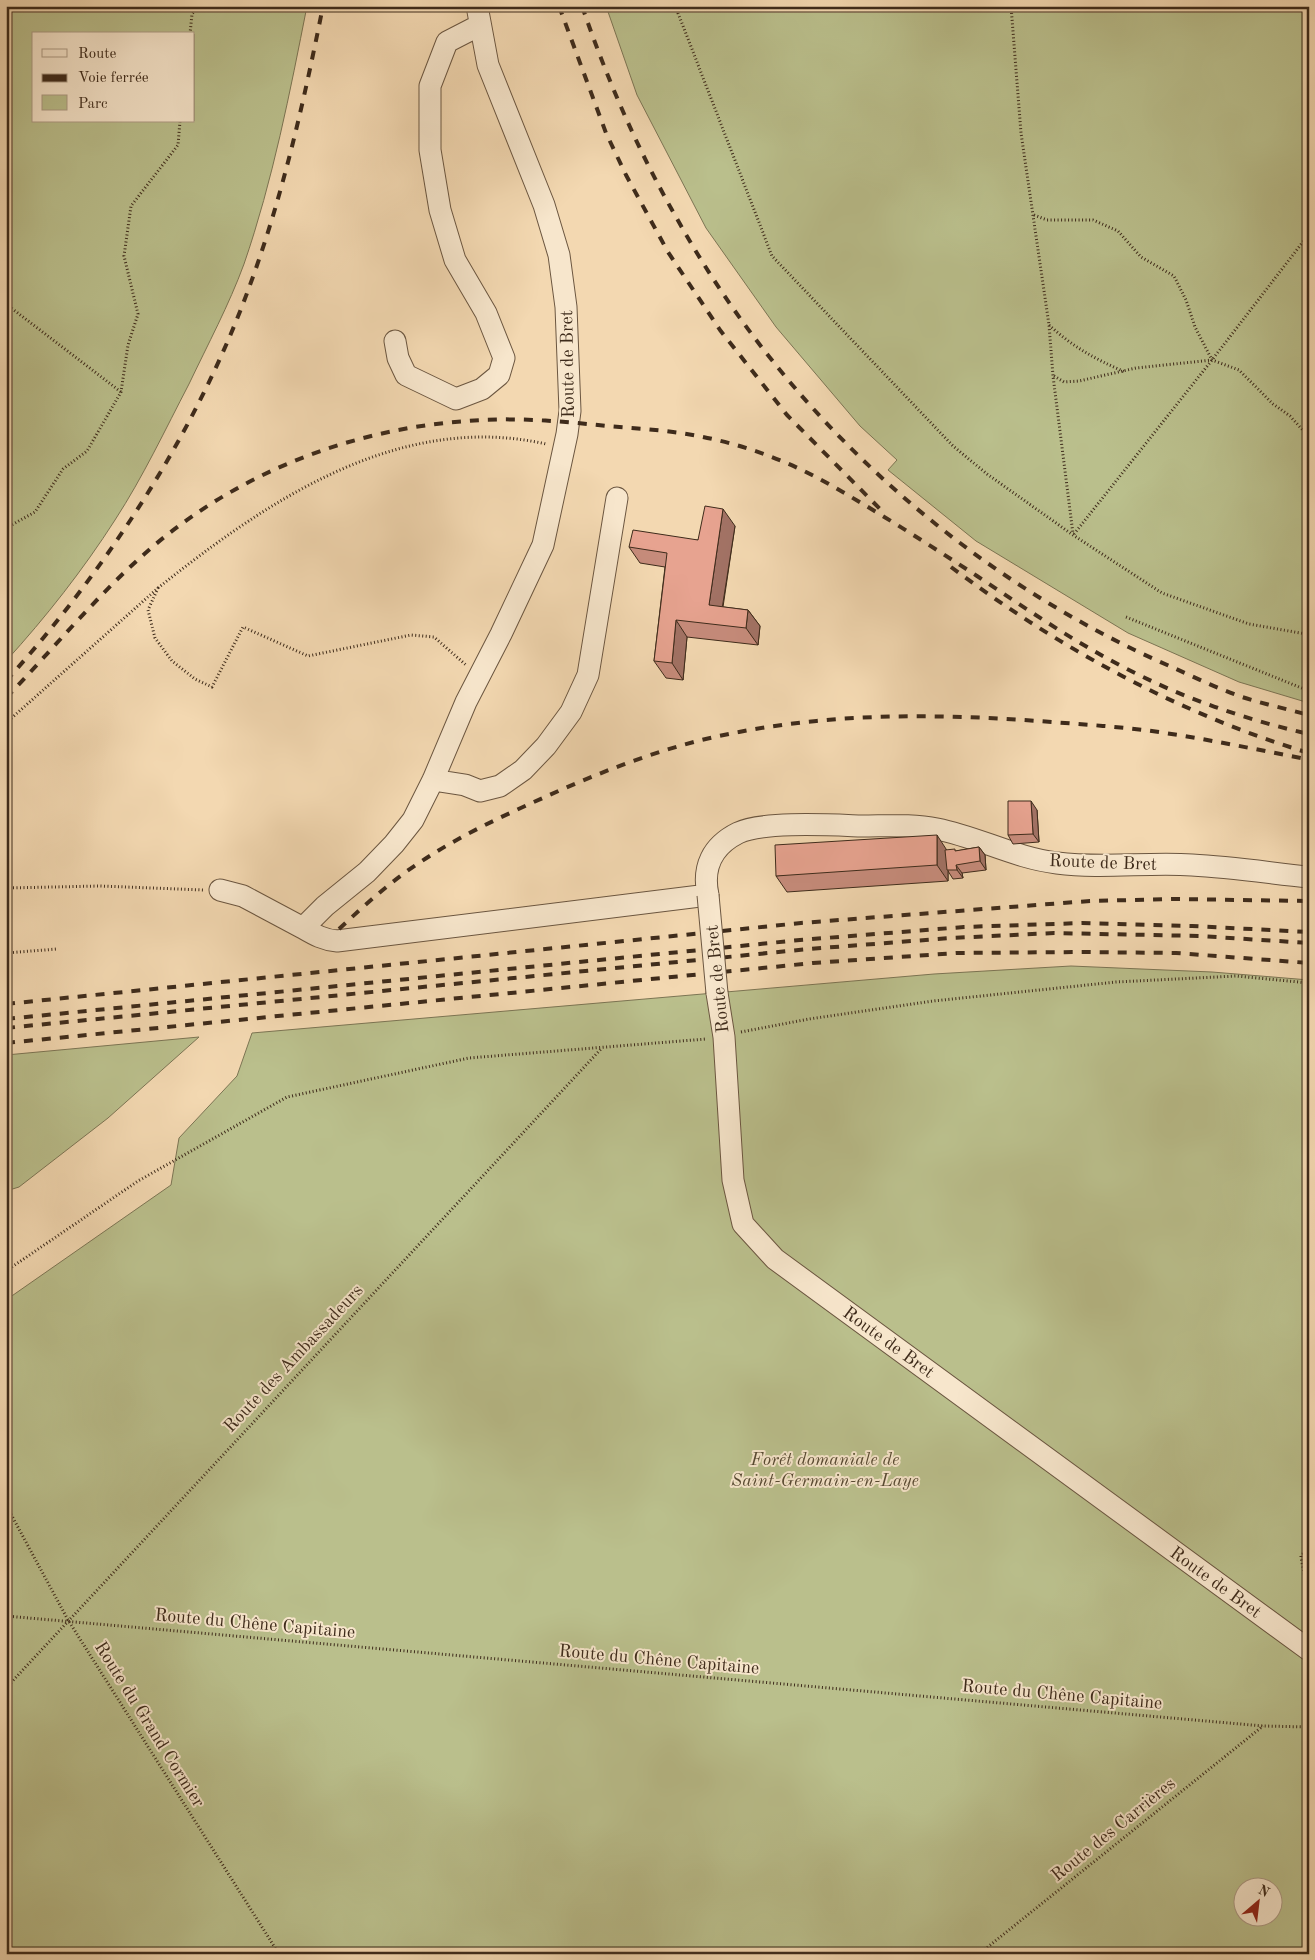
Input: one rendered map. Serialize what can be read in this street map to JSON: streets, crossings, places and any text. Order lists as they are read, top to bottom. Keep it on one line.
{"streets":{"lane":["Route de Bret"],"path":["Route des Ambassadeurs","Route du Chêne Capitaine","Route du Grand Cormier","Route des Carrières"]},"crossings":[["Route des Ambassadeurs","Route du Chêne Capitaine"],["Route des Ambassadeurs","Route du Grand Cormier"],["Route du Chêne Capitaine","Route du Grand Cormier"],["Route du Chêne Capitaine","Route des Carrières"]],"parks":["Forêt domaniale de Saint-Germain-en-Laye"],"legend":["Route","Voie ferrée","Parc"],"north":"top right"}
